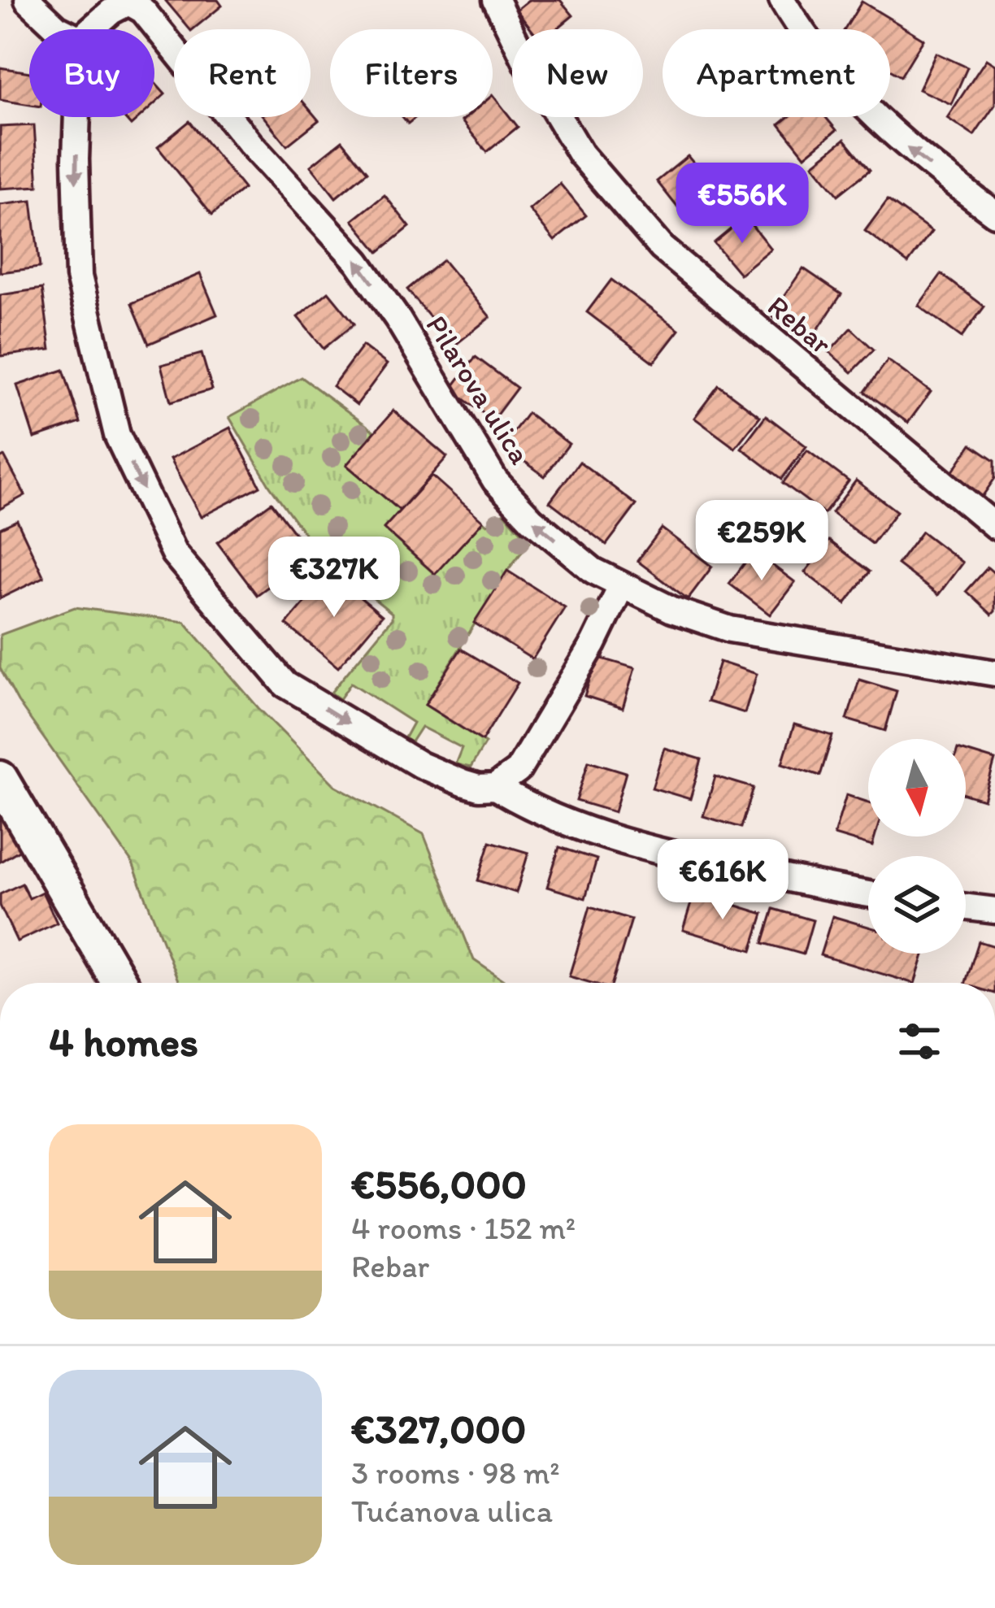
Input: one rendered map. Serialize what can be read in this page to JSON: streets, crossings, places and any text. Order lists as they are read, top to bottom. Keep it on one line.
{"streets":{"street":["Rebar","Pilarova ulica"]},"one_way":["Pilarova ulica"],"north":"bottom","page":{"chip":["Buy","Rent","Filters","New","Apartment"],"price":["€556K","€259K","€327K","€616K"],"heading":"4 homes","list":[{"name":"€556,000","note":"4 rooms · 152 m² · Rebar"},{"name":"€327,000","note":"3 rooms · 98 m² · Tućanova ulica"}]}}
